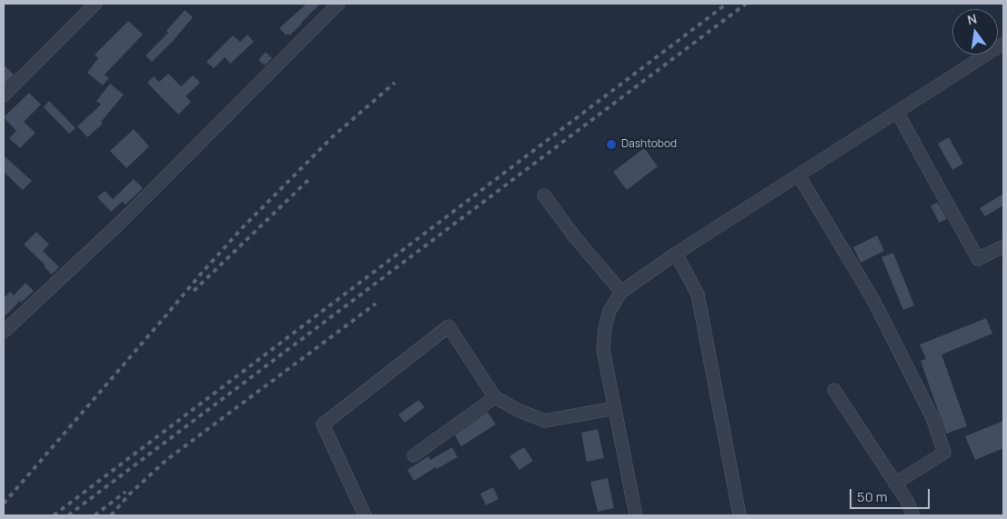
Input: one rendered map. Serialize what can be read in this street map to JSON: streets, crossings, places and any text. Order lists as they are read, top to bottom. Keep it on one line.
{"places":["Dashtobod"],"scale_bar":"50 m","north":"top"}
